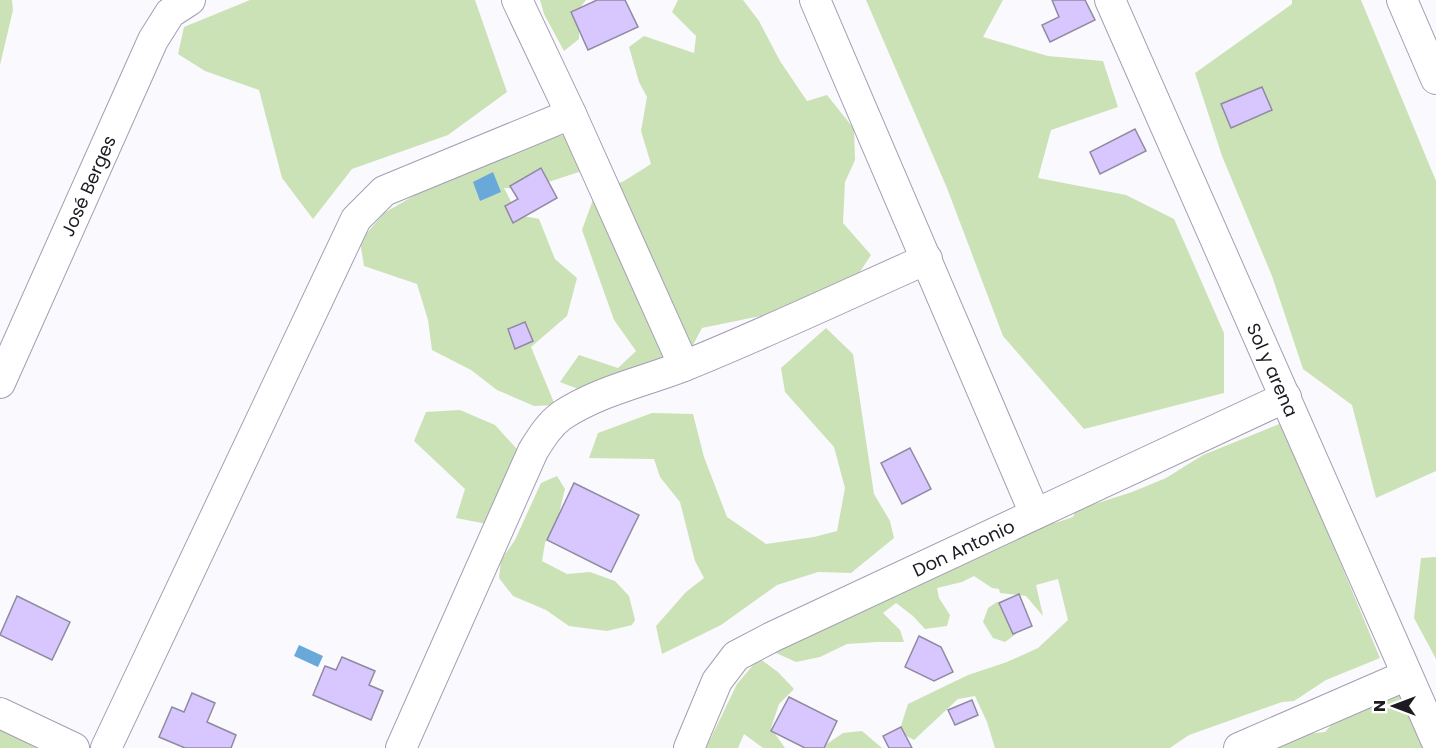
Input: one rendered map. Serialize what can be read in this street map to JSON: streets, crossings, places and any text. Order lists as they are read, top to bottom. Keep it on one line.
{"streets":{"street":["José Berges","Sol y arena","Don Antonio"]},"crossings":[["Sol y arena","Don Antonio"]],"north":"left"}
